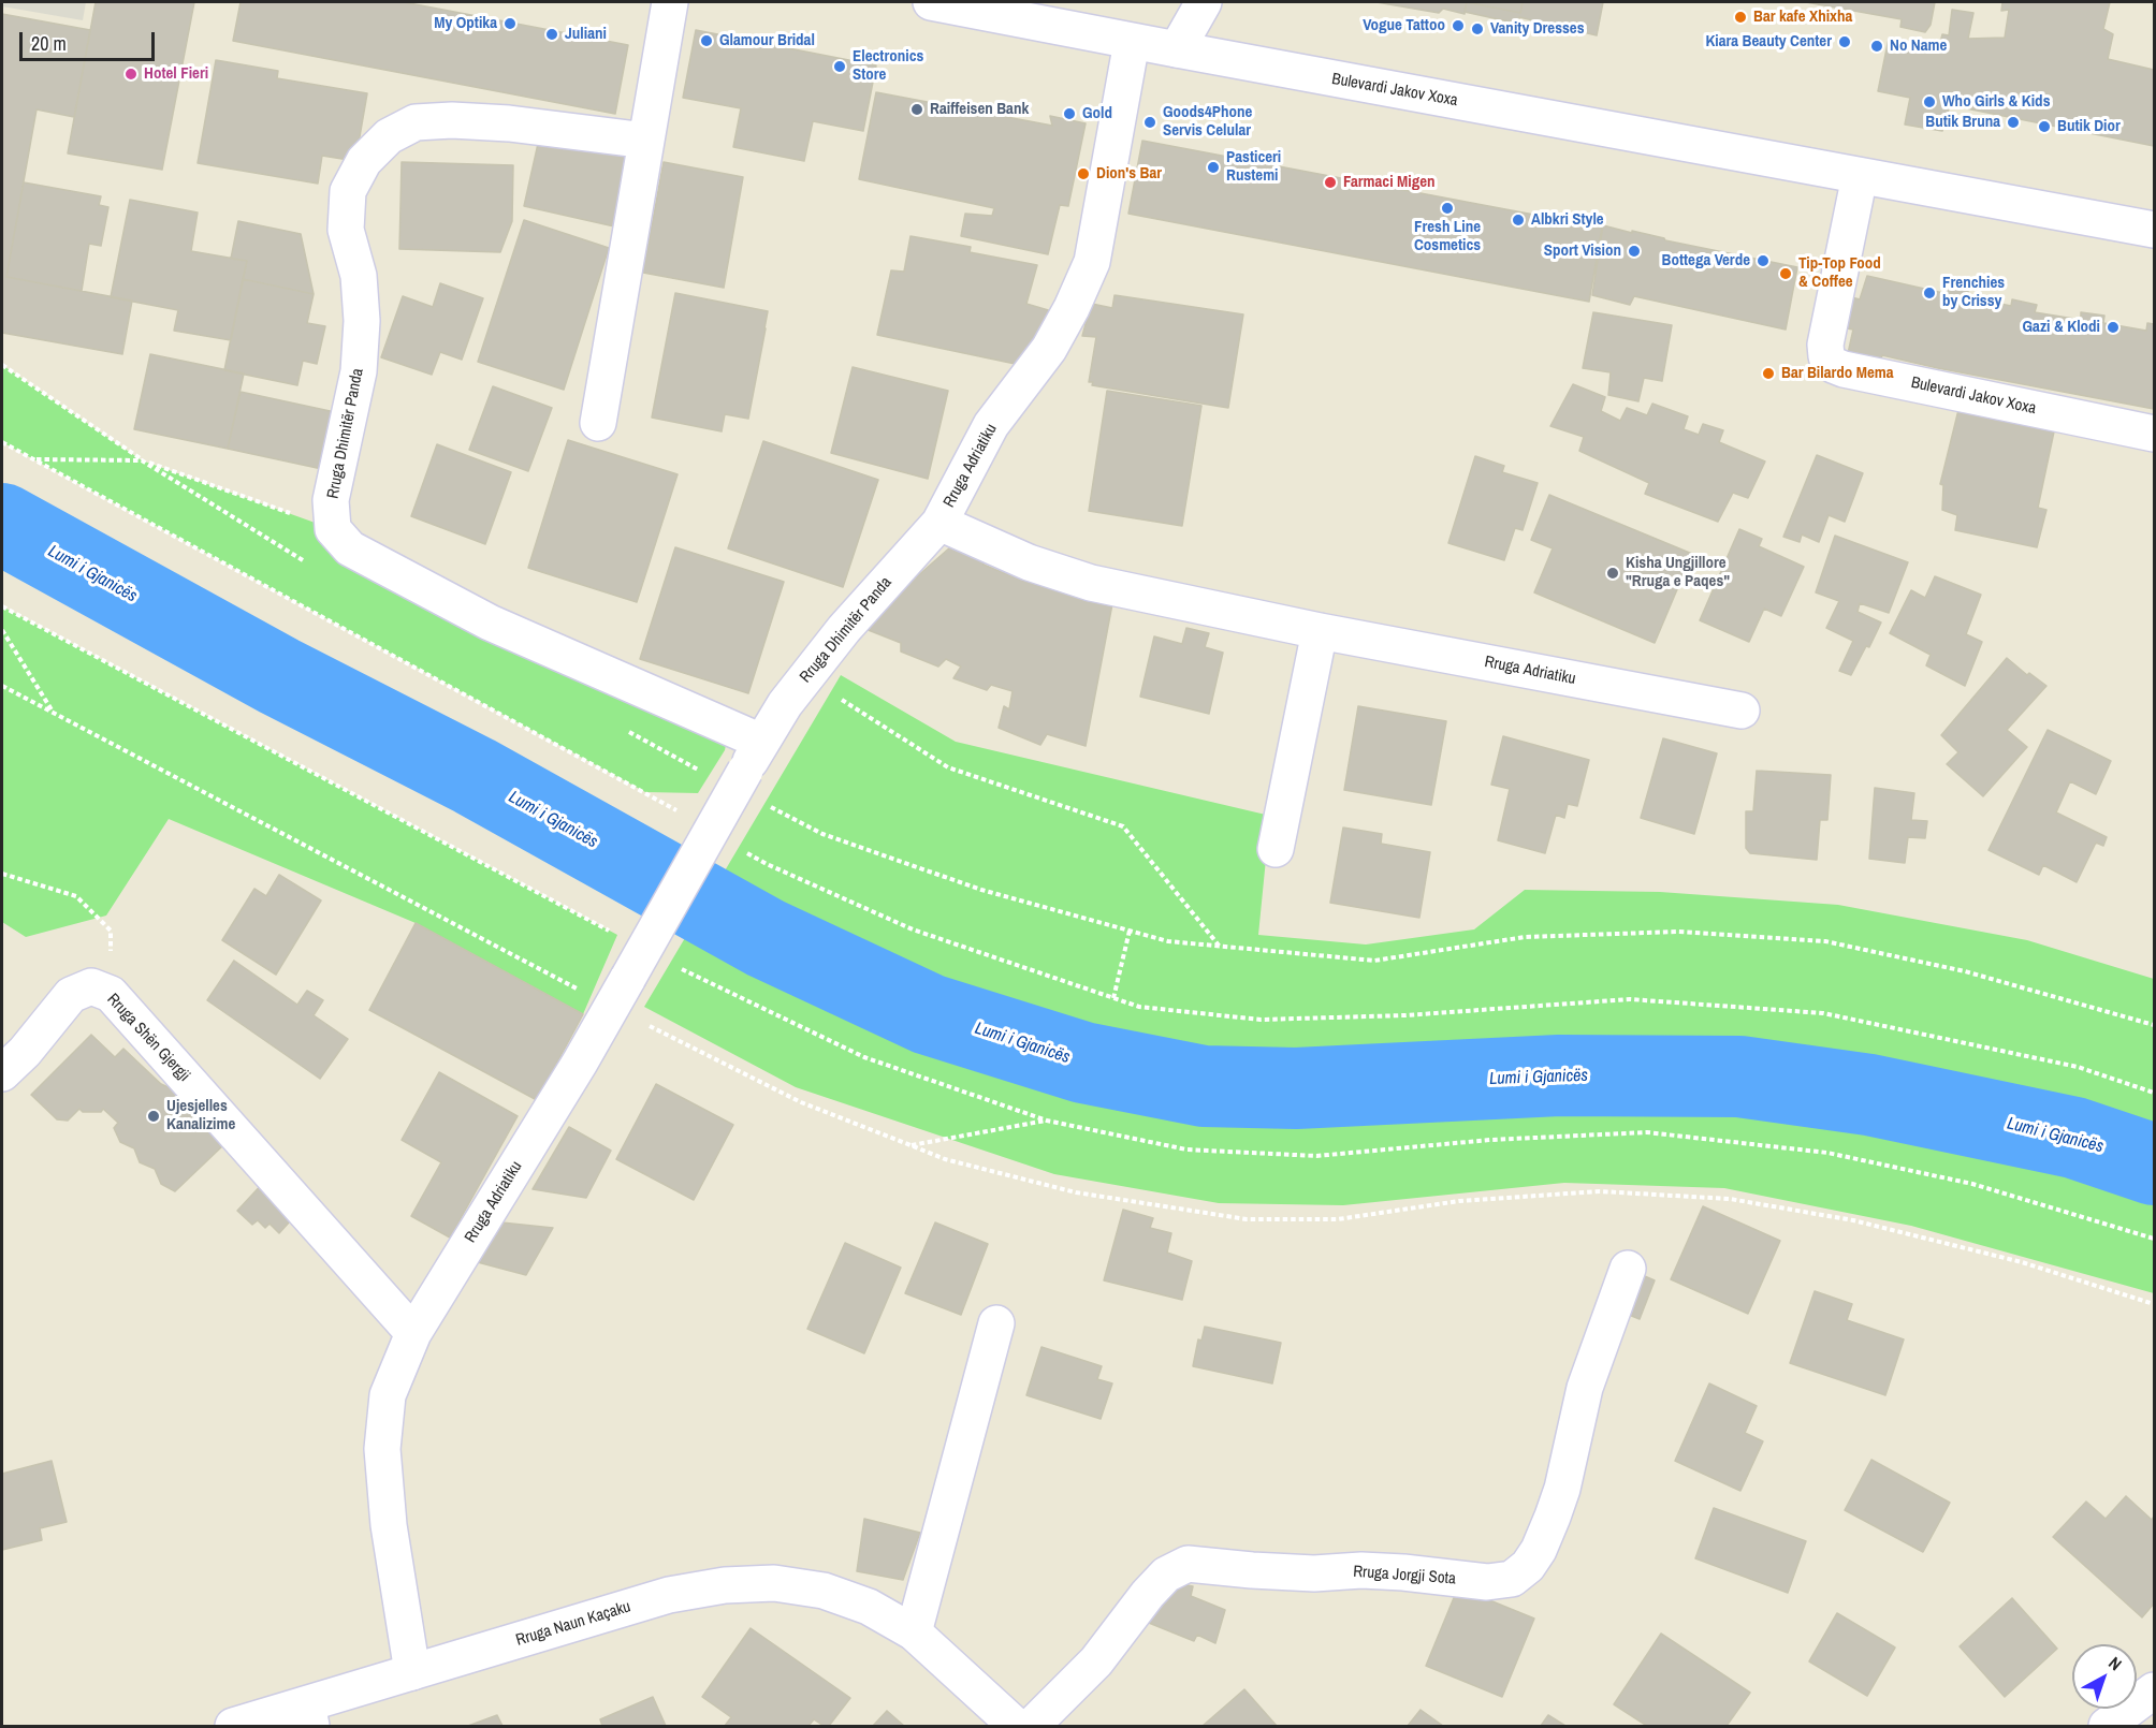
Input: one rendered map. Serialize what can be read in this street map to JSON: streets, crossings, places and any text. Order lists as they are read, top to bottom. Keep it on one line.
{"streets":{"street":["Bulevardi Jakov Xoxa","Rruga Dhimitër Panda","Rruga Adriatiku","Rruga Shën Gjergji","Rruga Jorgji Sota","Rruga Naun Kaçaku"]},"crossings":[["Bulevardi Jakov Xoxa","Rruga Adriatiku"],["Rruga Dhimitër Panda","Rruga Adriatiku"],["Rruga Adriatiku","Rruga Shën Gjergji"],["Rruga Adriatiku","Rruga Naun Kaçaku"]],"water":["Lumi i Gjanicës"],"places":["Bar kafe Xhixha","My Optika","Vogue Tattoo","Vanity Dresses","Juliani","Glamour Bridal","Kiara Beauty Center","No Name","Electronics Store","Hotel Fieri","Who Girls & Kids","Raiffeisen Bank","Gold","Goods4Phone Servis Celular","Butik Bruna","Butik Dior","Pasticeri Rustemi","Dion's Bar","Farmaci Migen","Fresh Line Cosmetics","Albkri Style","Sport Vision","Bottega Verde","Tip-Top Food & Coffee","Frenchies by Crissy","Gazi & Klodi","Bar Bilardo Mema","Kisha Ungjillore \"Rruga e Paqes\"","Ujesjelles Kanalizime"],"scale_bar":"20 m","north":"top right"}
